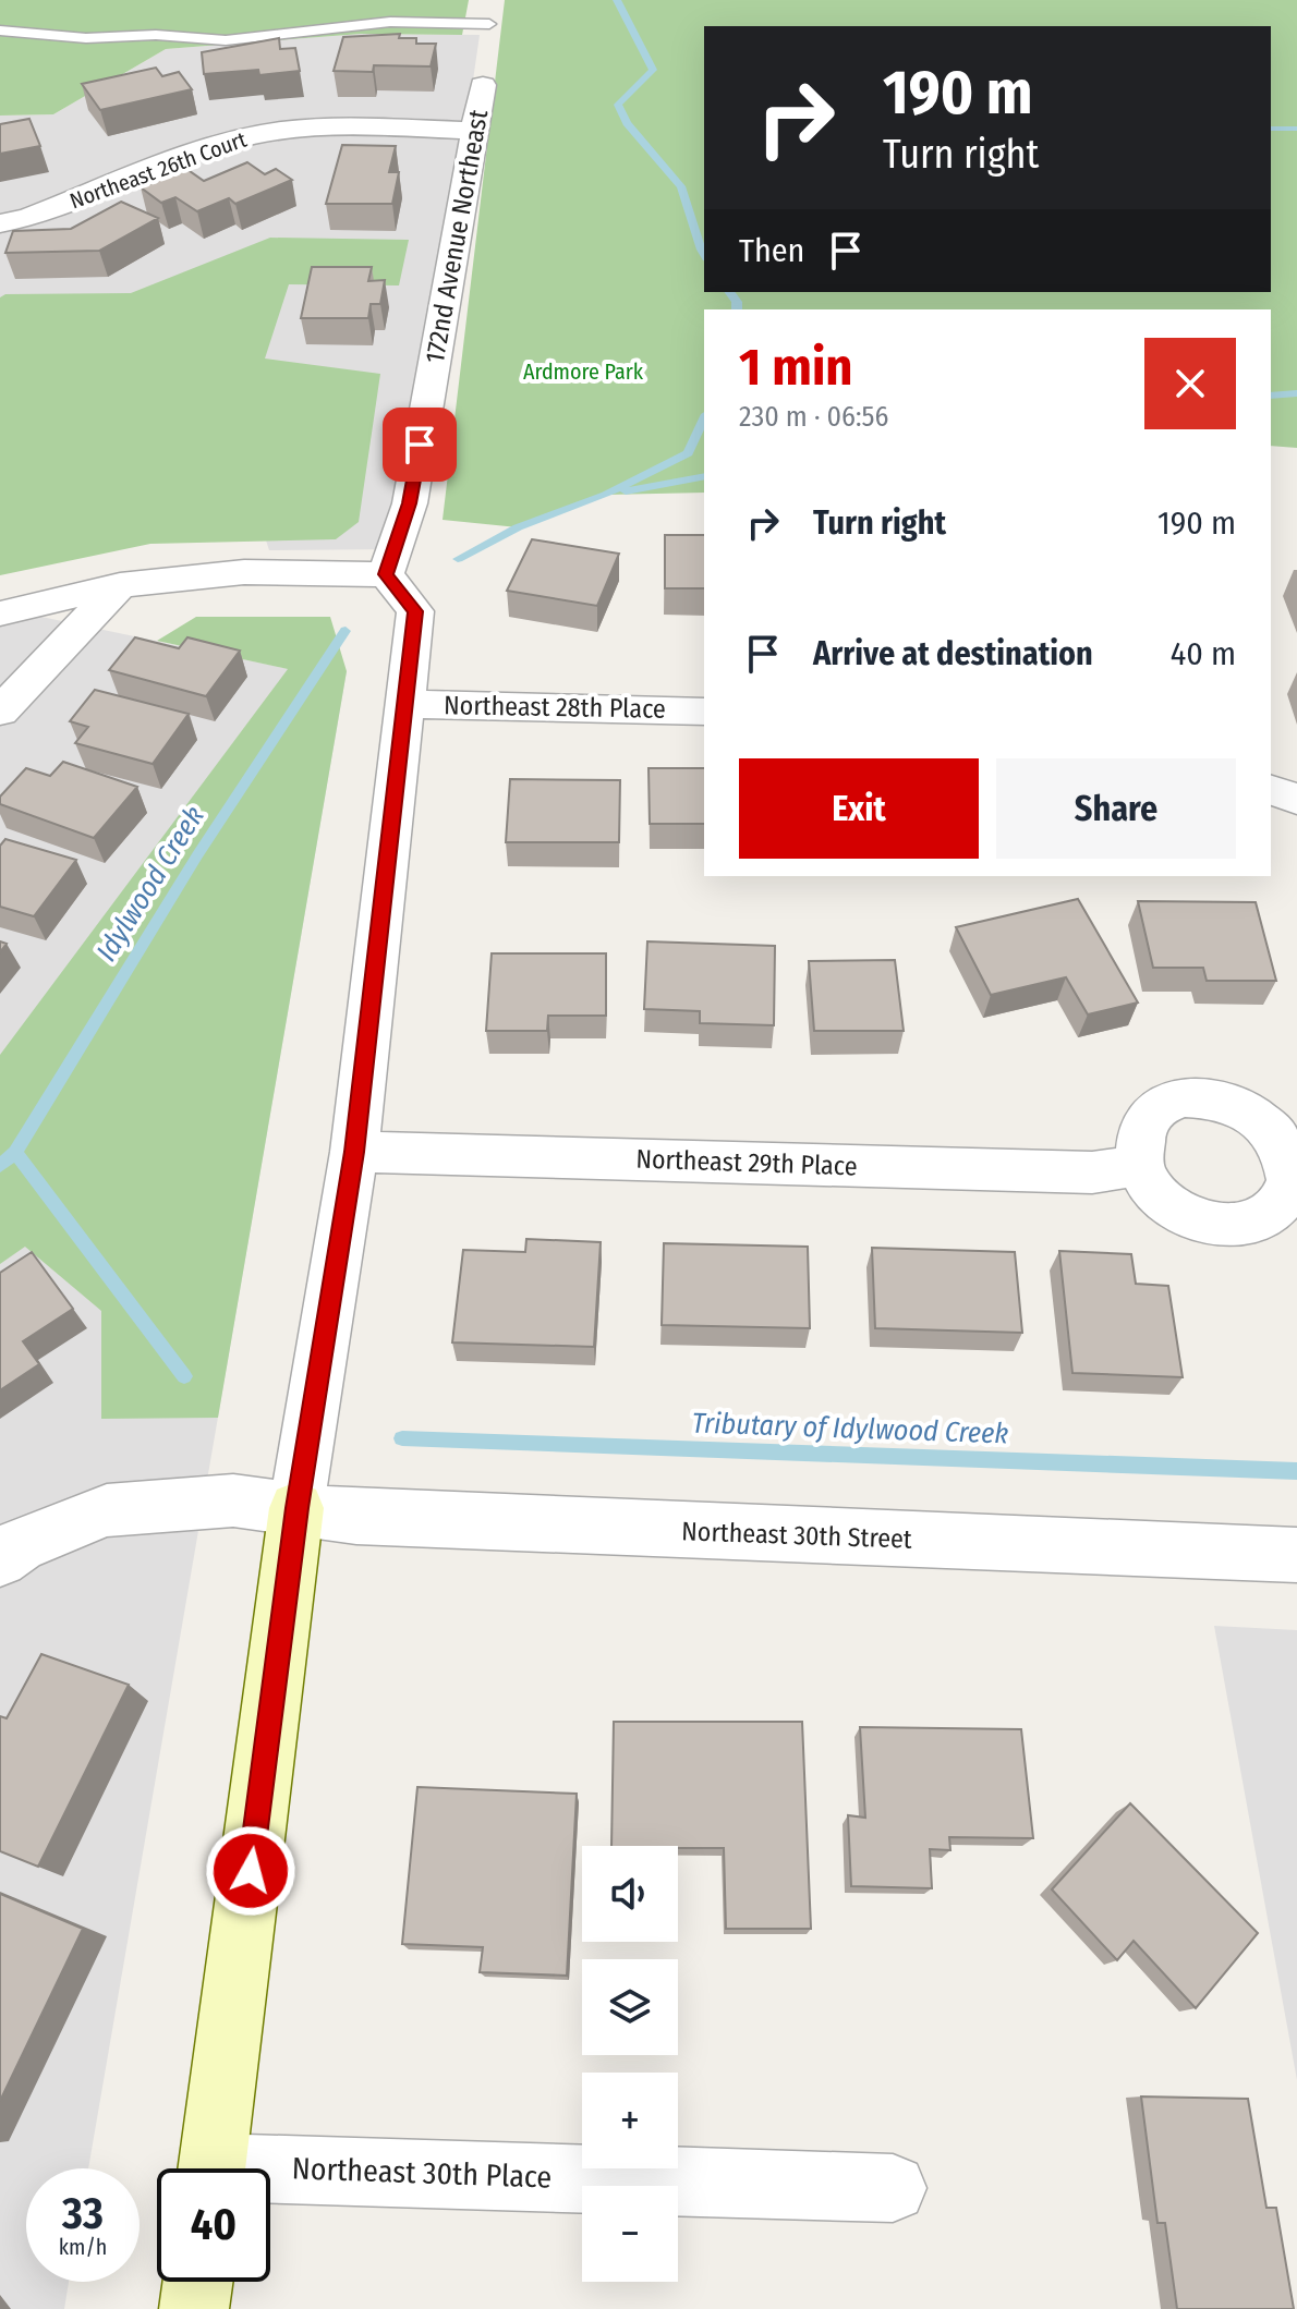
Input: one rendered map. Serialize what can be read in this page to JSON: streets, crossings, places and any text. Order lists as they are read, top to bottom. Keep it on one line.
{"streets":{"street":["Northeast 26th Court","172nd Avenue Northeast","Northeast 28th Place","Northeast 29th Place","Northeast 30th Street","Northeast 30th Place"]},"crossings":[["Northeast 26th Court","172nd Avenue Northeast"]],"water":["Idylwood Creek","Tributary of Idylwood Creek"],"parks":["Ardmore Park"],"page":{"turn":["190 m","Turn right"],"then":"Then","heading":["1 min","230 m · 06:56"],"list":[{"name":"Turn right","value":"190 m"},{"name":"Arrive at destination","value":"40 m"}],"buttons":["Exit","Share"],"map_buttons":["+","−"],"speed":"33 km/h","limit":"40"}}
